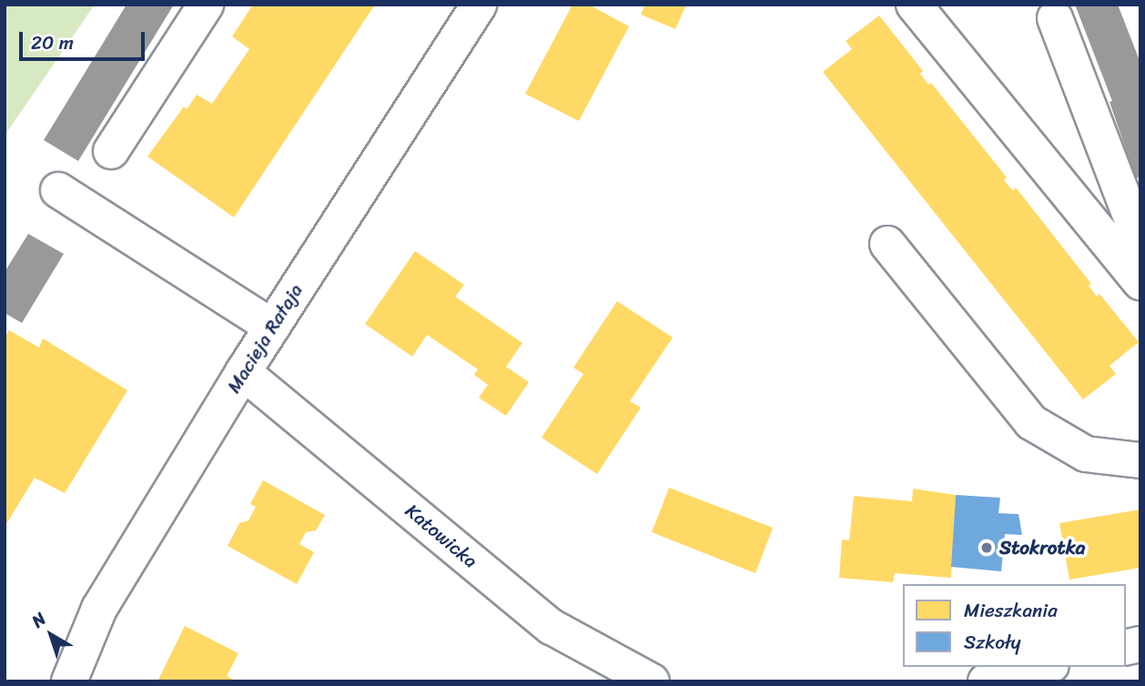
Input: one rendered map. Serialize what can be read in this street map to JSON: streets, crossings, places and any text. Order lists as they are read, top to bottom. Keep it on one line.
{"streets":{"street":["Macieja Rataja","Katowicka"]},"crossings":[["Macieja Rataja","Katowicka"]],"places":["Stokrotka"],"legend":["Mieszkania","Szkoły"],"scale_bar":"20 m","north":"top left"}
